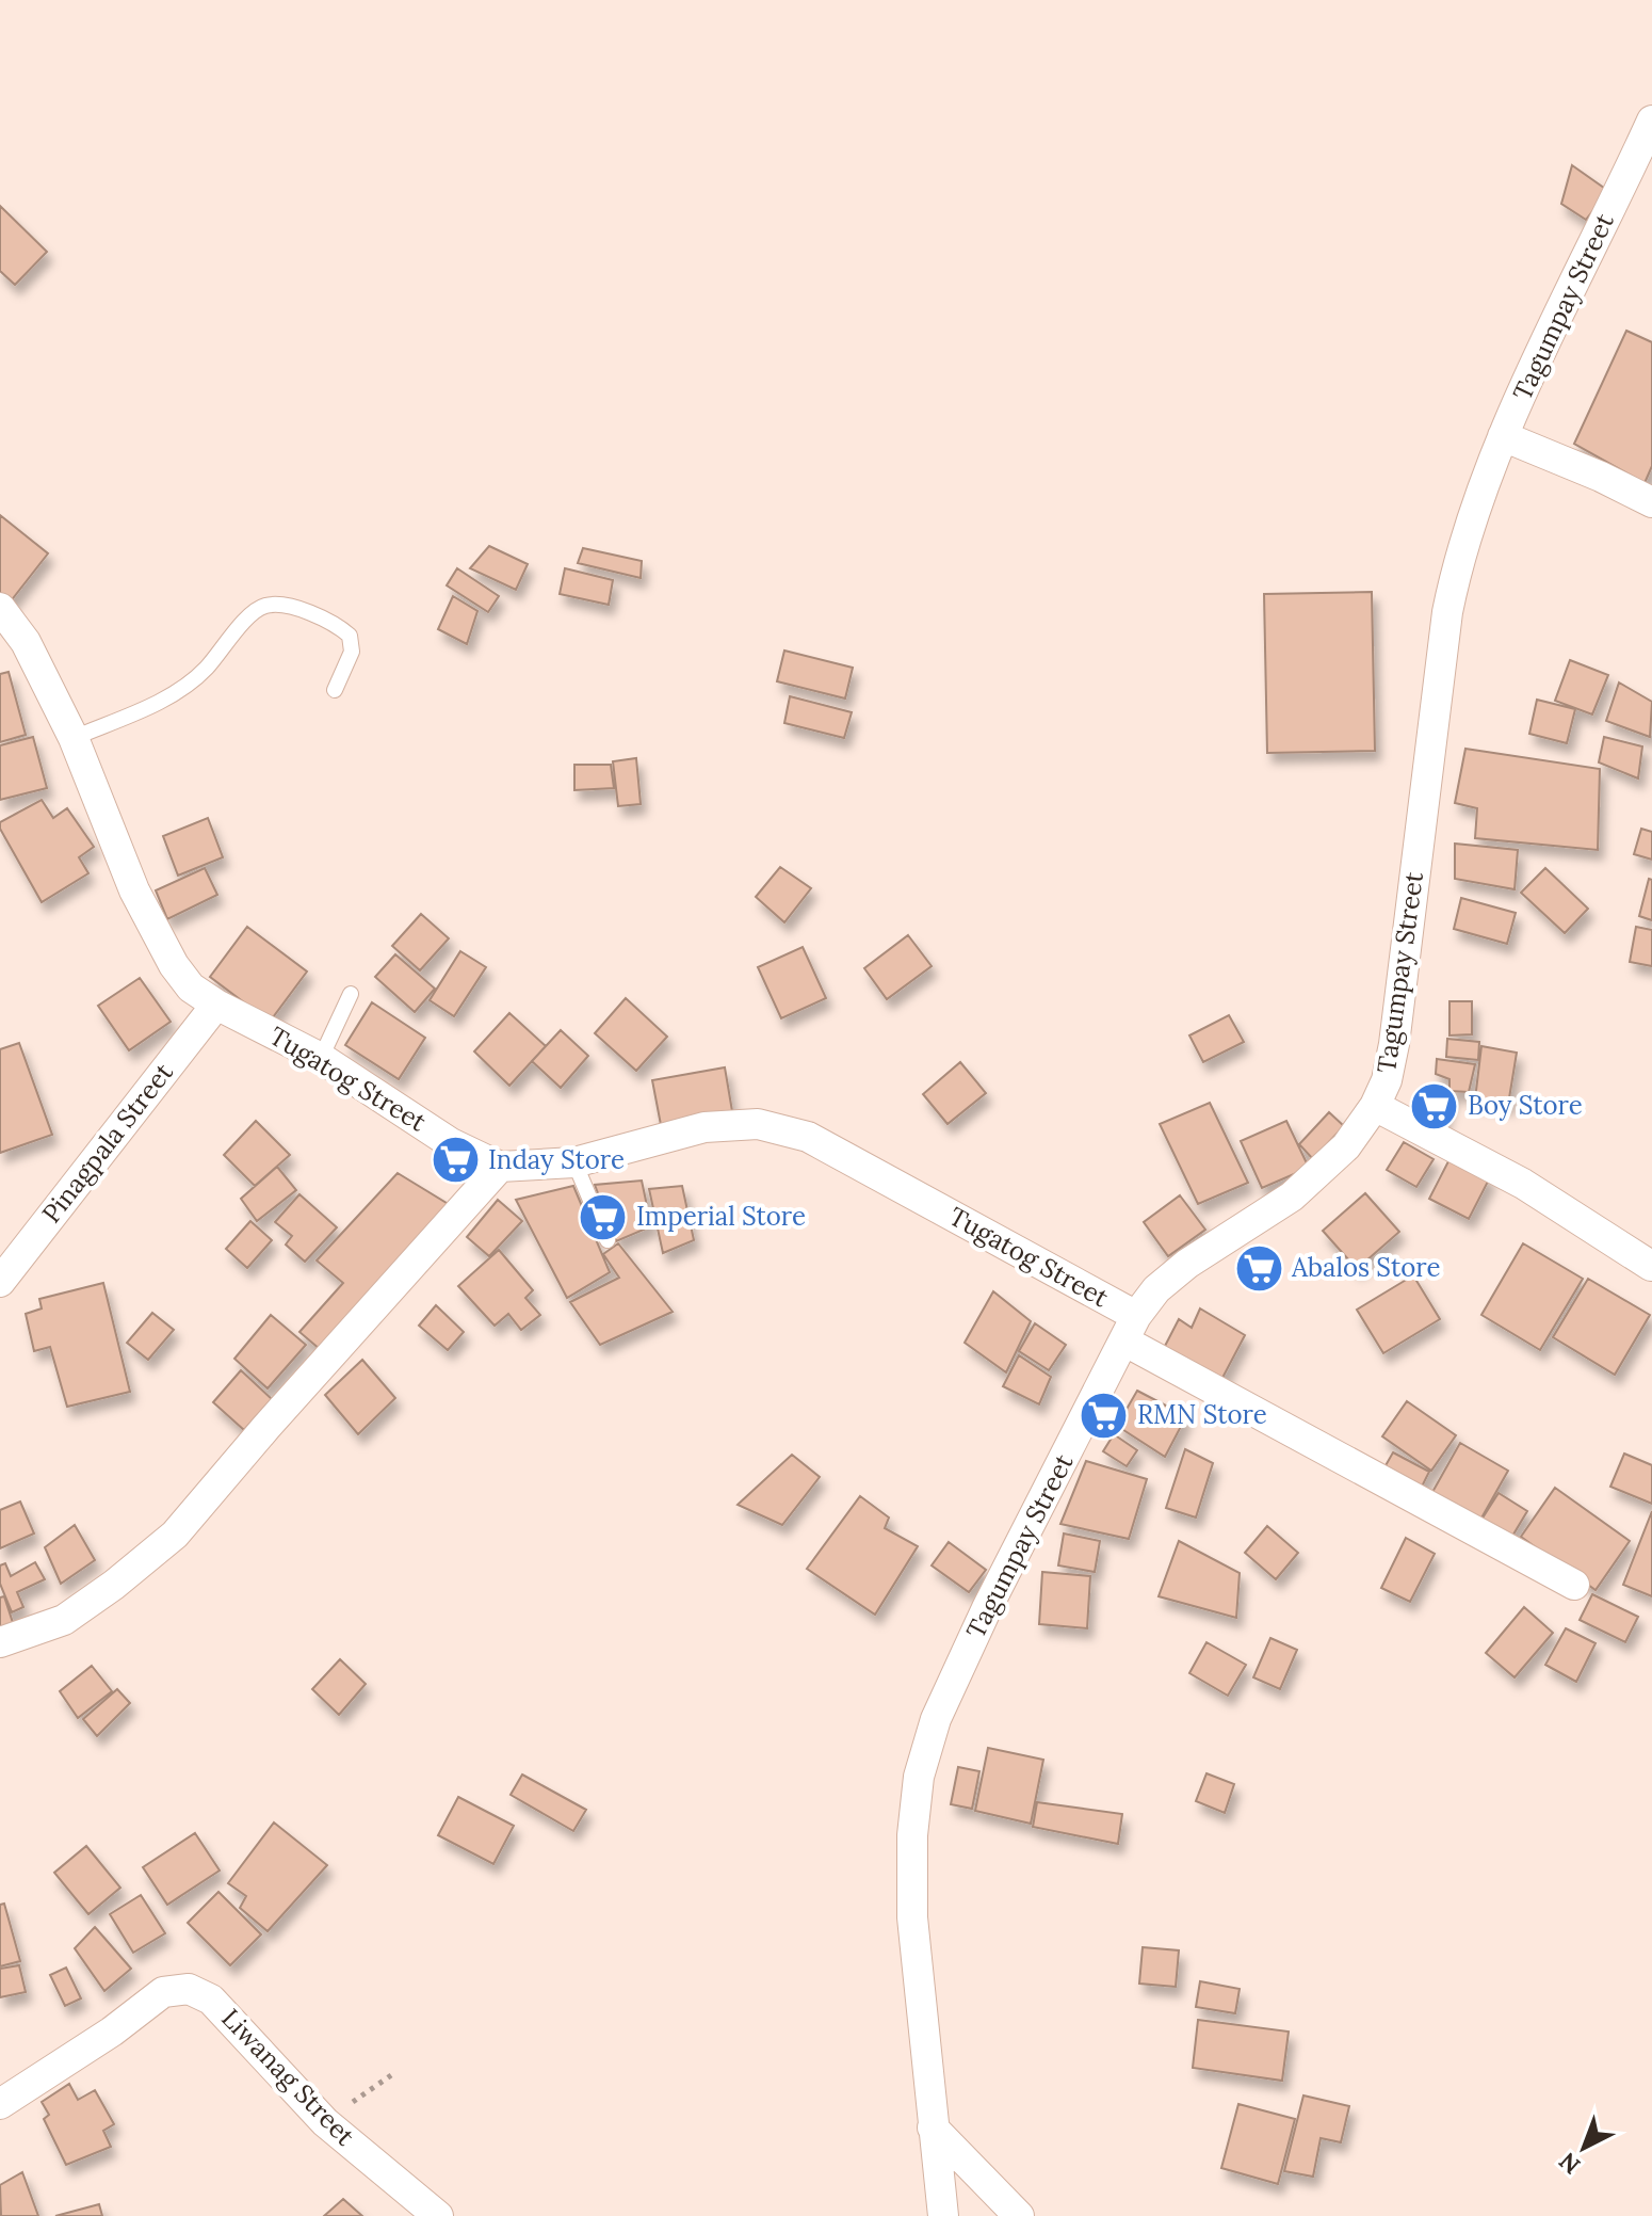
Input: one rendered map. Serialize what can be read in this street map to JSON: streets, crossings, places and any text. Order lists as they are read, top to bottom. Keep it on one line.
{"streets":{"street":["Tagumpay Street","Tugatog Street","Pinagpala Street","Liwanag Street"]},"crossings":[["Tagumpay Street","Tugatog Street"],["Tugatog Street","Pinagpala Street"]],"places":{"supermarket":["Boy Store","Inday Store","Imperial Store","Abalos Store","RMN Store"]},"north":"bottom left"}
